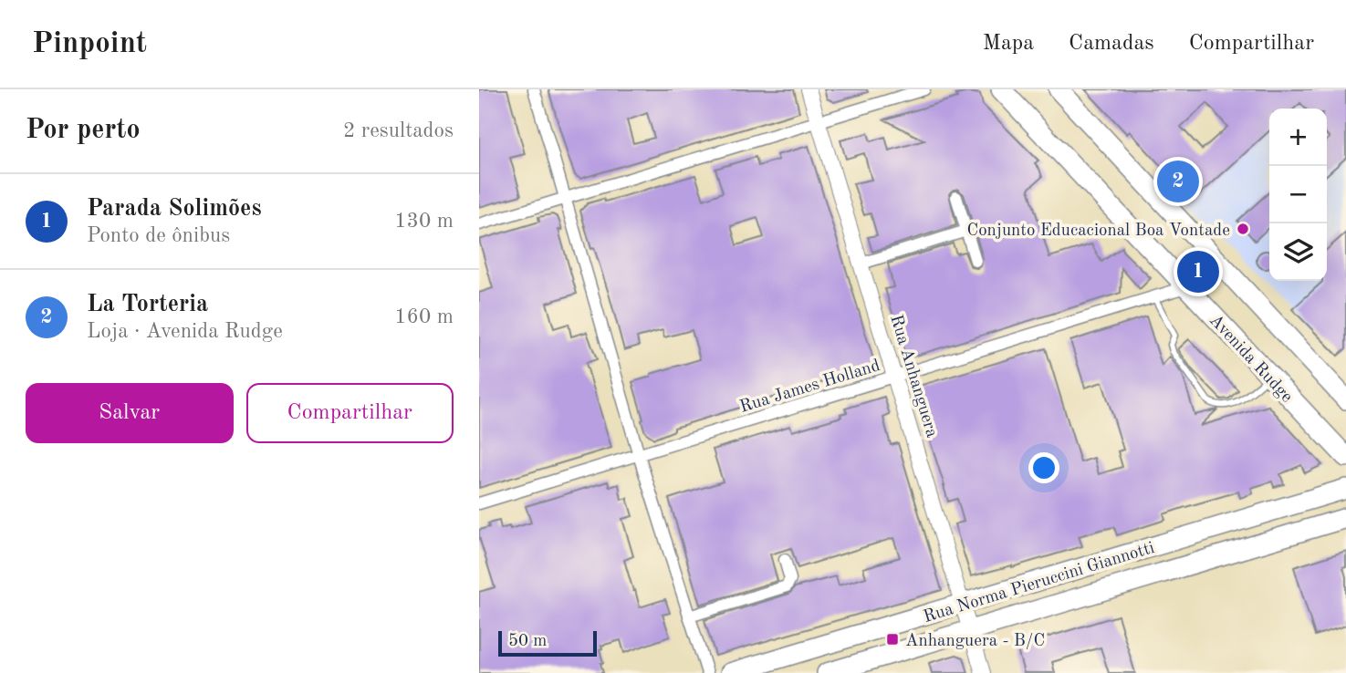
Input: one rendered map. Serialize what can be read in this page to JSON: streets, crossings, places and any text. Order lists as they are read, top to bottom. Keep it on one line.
{"streets":{"main road":["Avenida Rudge","Rua Norma Pieruccini Giannotti"],"street":["Rua Anhanguera","Rua James Holland"]},"crossings":[["Avenida Rudge","Rua James Holland"],["Rua Anhanguera","Rua James Holland"],["Rua Anhanguera","Rua Norma Pieruccini Giannotti"]],"places":{"other":["Conjunto Educacional Boa Vontade"],"transit":["Anhanguera - B/C"]},"scale_bar":"50 m","page":{"header":"Pinpoint","nav":["Mapa","Camadas","Compartilhar"],"heading":["Por perto","2 resultados"],"map_buttons":["+","−"],"pins":["2","1"],"list":[{"mark":"1","name":"Parada Solimões","note":"Ponto de ônibus","value":"130 m"},{"mark":"2","name":"La Torteria","note":"Loja · Avenida Rudge","value":"160 m"}],"buttons":["Salvar","Compartilhar"],"scale":"50 m"}}
